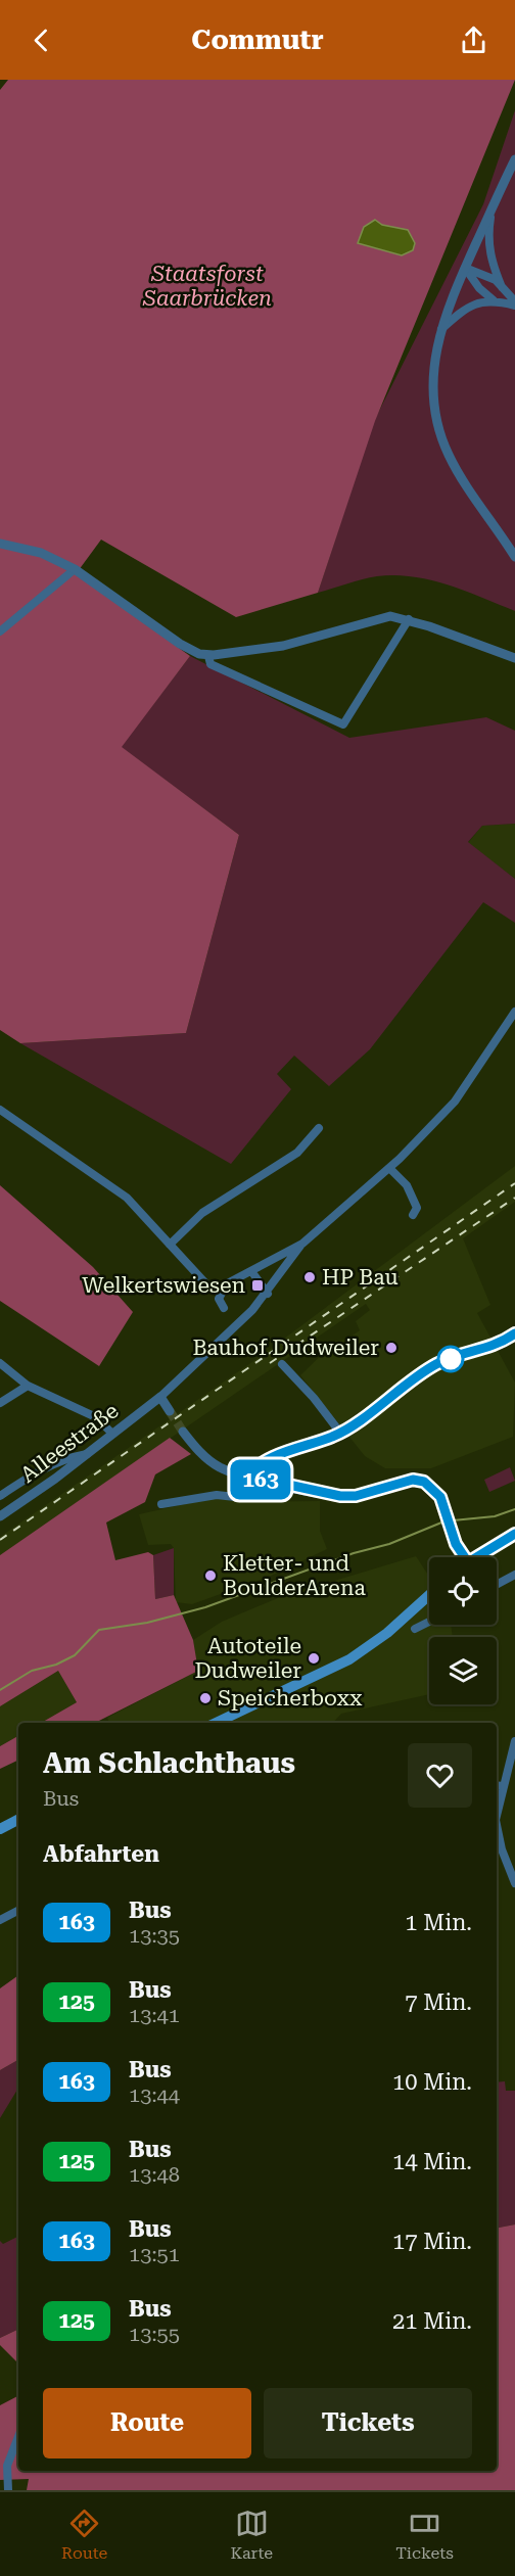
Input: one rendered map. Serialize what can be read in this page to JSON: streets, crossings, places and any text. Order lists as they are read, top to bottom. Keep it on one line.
{"streets":{"street":["Alleestraße"]},"parks":["Staatsforst Saarbrücken"],"places":{"other":["HP Bau","Bauhof Dudweiler","Kletter- und BoulderArena","Autoteile Dudweiler","Speicherboxx"],"transit":["Welkertswiesen"]},"lines":["bus line 163"],"page":{"header":"Commutr","on_map":"163","heading":[["Am Schlachthaus","Bus"],"Abfahrten"],"list":[{"mark":"163","name":"Bus","note":"13:35","value":"1 Min."},{"mark":"125","name":"Bus","note":"13:41","value":"7 Min."},{"mark":"163","name":"Bus","note":"13:44","value":"10 Min."},{"mark":"125","name":"Bus","note":"13:48","value":"14 Min."},{"mark":"163","name":"Bus","note":"13:51","value":"17 Min."},{"mark":"125","name":"Bus","note":"13:55","value":"21 Min."}],"buttons":["Route","Tickets"],"tabs":["Route","Karte","Tickets"]}}
